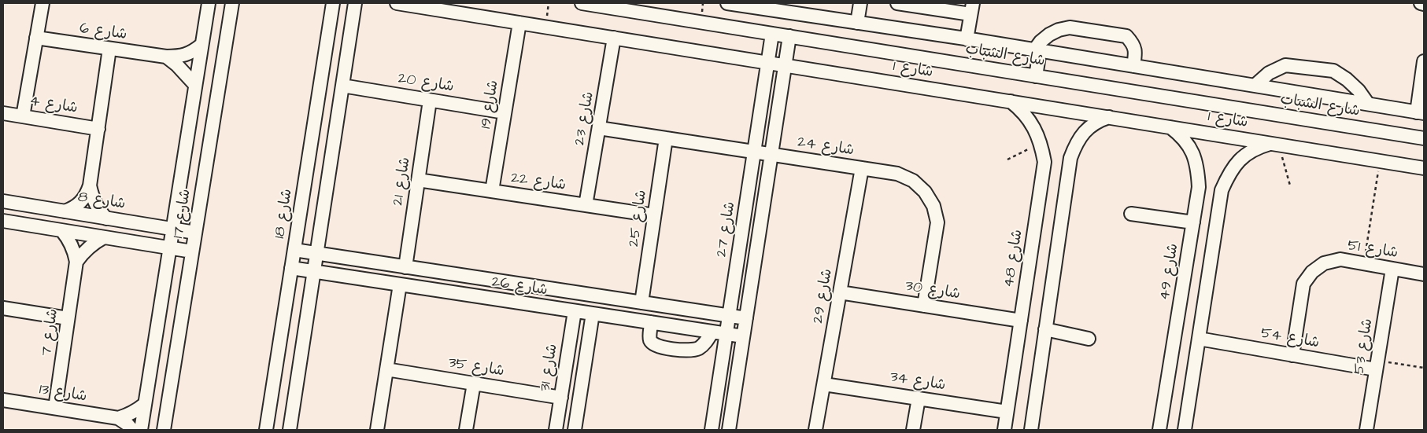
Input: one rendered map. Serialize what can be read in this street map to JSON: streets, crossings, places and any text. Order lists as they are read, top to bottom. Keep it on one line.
{"streets":{"street":["شارع 6","شارع الشباب","شارع 1","شارع 20","شارع 19","شارع 4","شارع 23","شارع 24","شارع 21","شارع 22","شارع 8","شارع 17","شارع 18","شارع 25","شارع 27","شارع 51","شارع 48","شارع 49","شارع 26","شارع 30","شارع 29","شارع 7","شارع 54","شارع 53","شارع 35","شارع 31","شارع 34","شارع 13"]},"crossings":[["شارع 6","شارع 17"],["شارع الشباب","شارع 27"],["شارع 1","شارع 19"],["شارع 1","شارع 23"],["شارع 1","شارع 27"],["شارع 1","شارع 48"],["شارع 1","شارع 49"],["شارع 20","شارع 19"],["شارع 20","شارع 21"],["شارع 19","شارع 22"],["شارع 23","شارع 24"],["شارع 23","شارع 22"],["شارع 24","شارع 25"],["شارع 24","شارع 27"],["شارع 24","شارع 30"],["شارع 24","شارع 29"],["شارع 21","شارع 22"],["شارع 21","شارع 26"],["شارع 22","شارع 25"],["شارع 8","شارع 17"],["شارع 18","شارع 26"],["شارع 25","شارع 26"],["شارع 27","شارع 26"],["شارع 51","شارع 54"],["شارع 51","شارع 53"],["شارع 48","شارع 30"],["شارع 48","شارع 34"],["شارع 26","شارع 31"],["شارع 30","شارع 29"],["شارع 29","شارع 34"],["شارع 7","شارع 13"],["شارع 54","شارع 53"],["شارع 35","شارع 31"]]}
